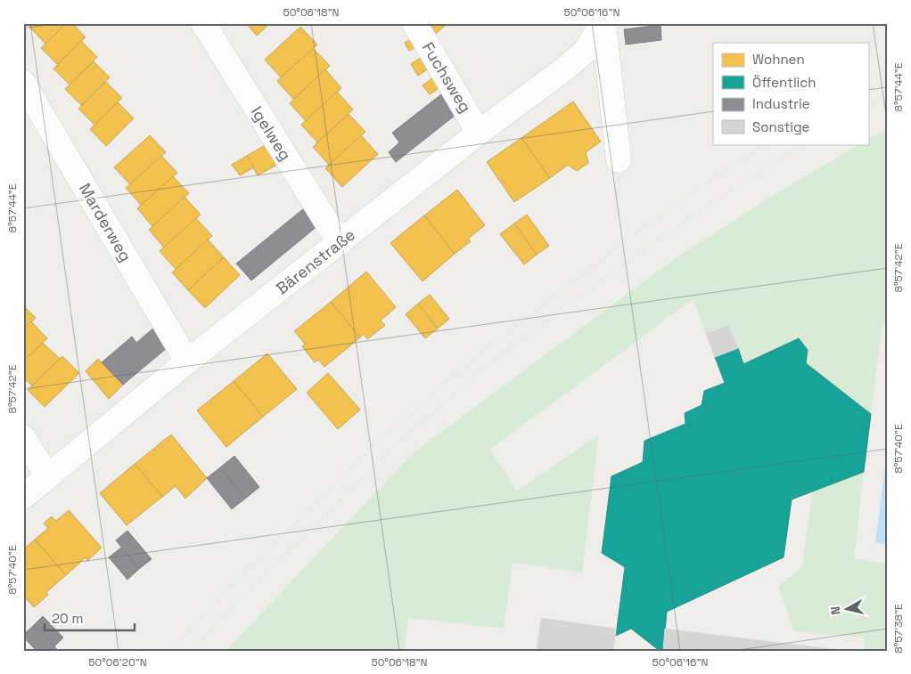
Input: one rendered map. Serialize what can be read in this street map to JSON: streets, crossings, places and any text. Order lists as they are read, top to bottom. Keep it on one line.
{"streets":{"street":["Fuchsweg","Igelweg","Marderweg","Bärenstraße"]},"crossings":[["Fuchsweg","Bärenstraße"],["Igelweg","Bärenstraße"],["Marderweg","Bärenstraße"]],"legend":["Wohnen","Öffentlich","Industrie","Sonstige"],"scale_bar":"20 m","north":"left","coordinates":["50°06'18\"N","50°06'16\"N","8°57'44\"E","8°57'42\"E","8°57'40\"E","8°57'38\"E","50°06'20\"N"]}
